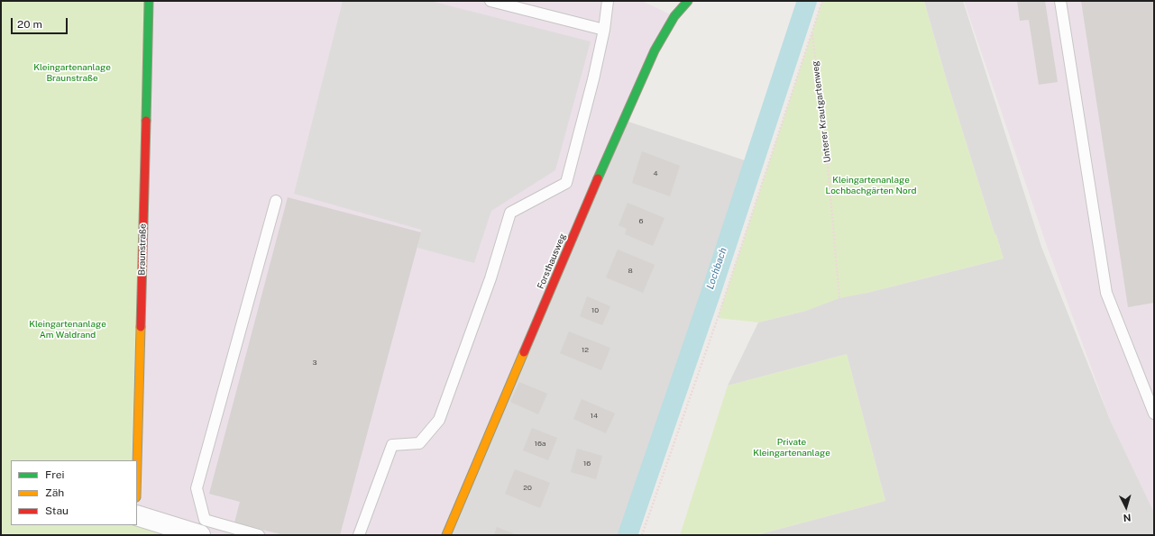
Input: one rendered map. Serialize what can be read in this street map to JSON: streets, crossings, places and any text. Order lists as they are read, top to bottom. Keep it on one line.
{"streets":{"street":["Braunstraße","Forsthausweg"],"path":["Unterer Krautgartenweg"]},"water":["Lochbach"],"parks":["Kleingartenanlage Braunstraße","Kleingartenanlage Lochbachgärten Nord","Kleingartenanlage Am Waldrand","Private Kleingartenanlage"],"house_numbers":["4","6","8","10","12","3","14","16a","16","20"],"legend":["Frei","Zäh","Stau"],"scale_bar":"20 m","north":"bottom"}
